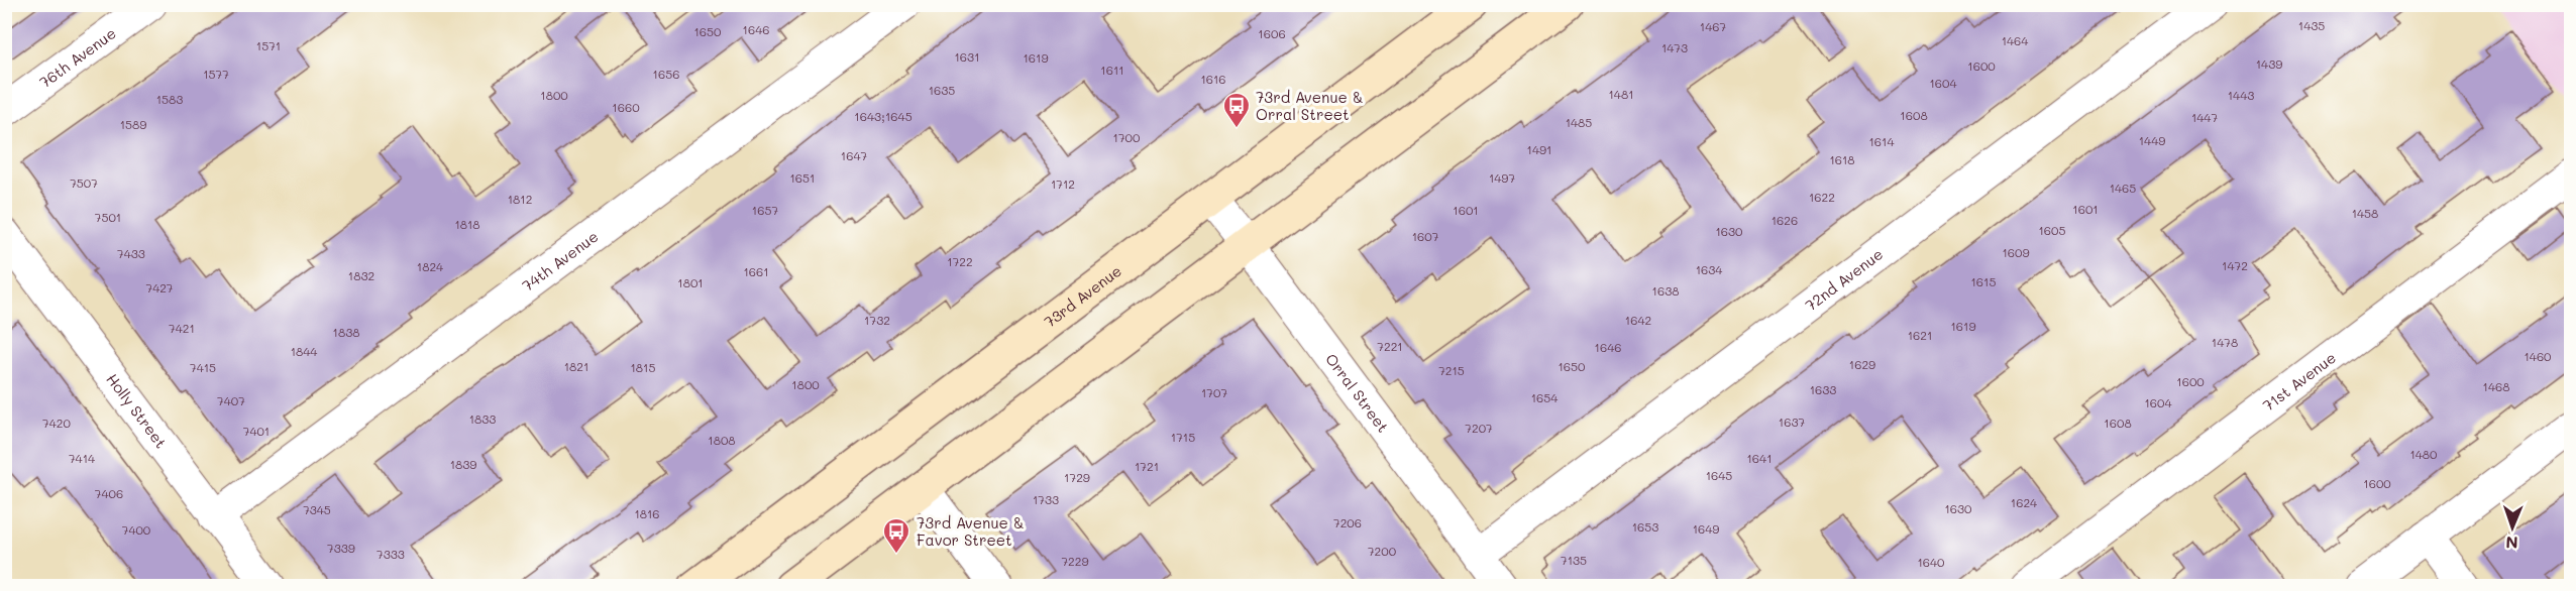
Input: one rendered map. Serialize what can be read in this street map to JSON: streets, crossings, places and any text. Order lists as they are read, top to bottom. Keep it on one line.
{"streets":{"main road":["73rd Avenue"],"street":["76th Avenue","74th Avenue","72nd Avenue","71st Avenue","Orral Street","Holly Street"]},"crossings":[["74th Avenue","Holly Street"],["72nd Avenue","Orral Street"],["73rd Avenue","Orral Street"]],"places":{"bus stop":["73rd Avenue & Orral Street","73rd Avenue & Favor Street"]},"house_numbers":["1435","1467","1646","1650","1606","1464","1571","1473","1631","1619","1439","1600","1611","1577","1656","1616","1604","1635","1481","1800","1443","1583","1660","1608","1643;1645","1447","1485","1589","1700","1449","1614","1491","1647","1618","1651","1497","7507","1712","1465","1622","1812","1601","1657","1601","1458","7501","1626","1818","1605","1630","1607","1609","7433","1722","1472","1824","1634","1661","1832","1615","1801","7427","1638","1732","1642","1619","7421","1838","1621","1478","7221","1646","1844","1460","1629","1821","1650","7415","1815","7215","1600","1800","1468","1633","1707","1654","7407","1604","1833","1637","7420","1608","7207","7401","1715","1808","1480","7414","1641","1839","1721","1645","1729","1600","7406","1733","1624","1630","7345","1816","7206","1653","1649","7400","7339","7200","7333","7135","7229","1640"],"north":"bottom"}
